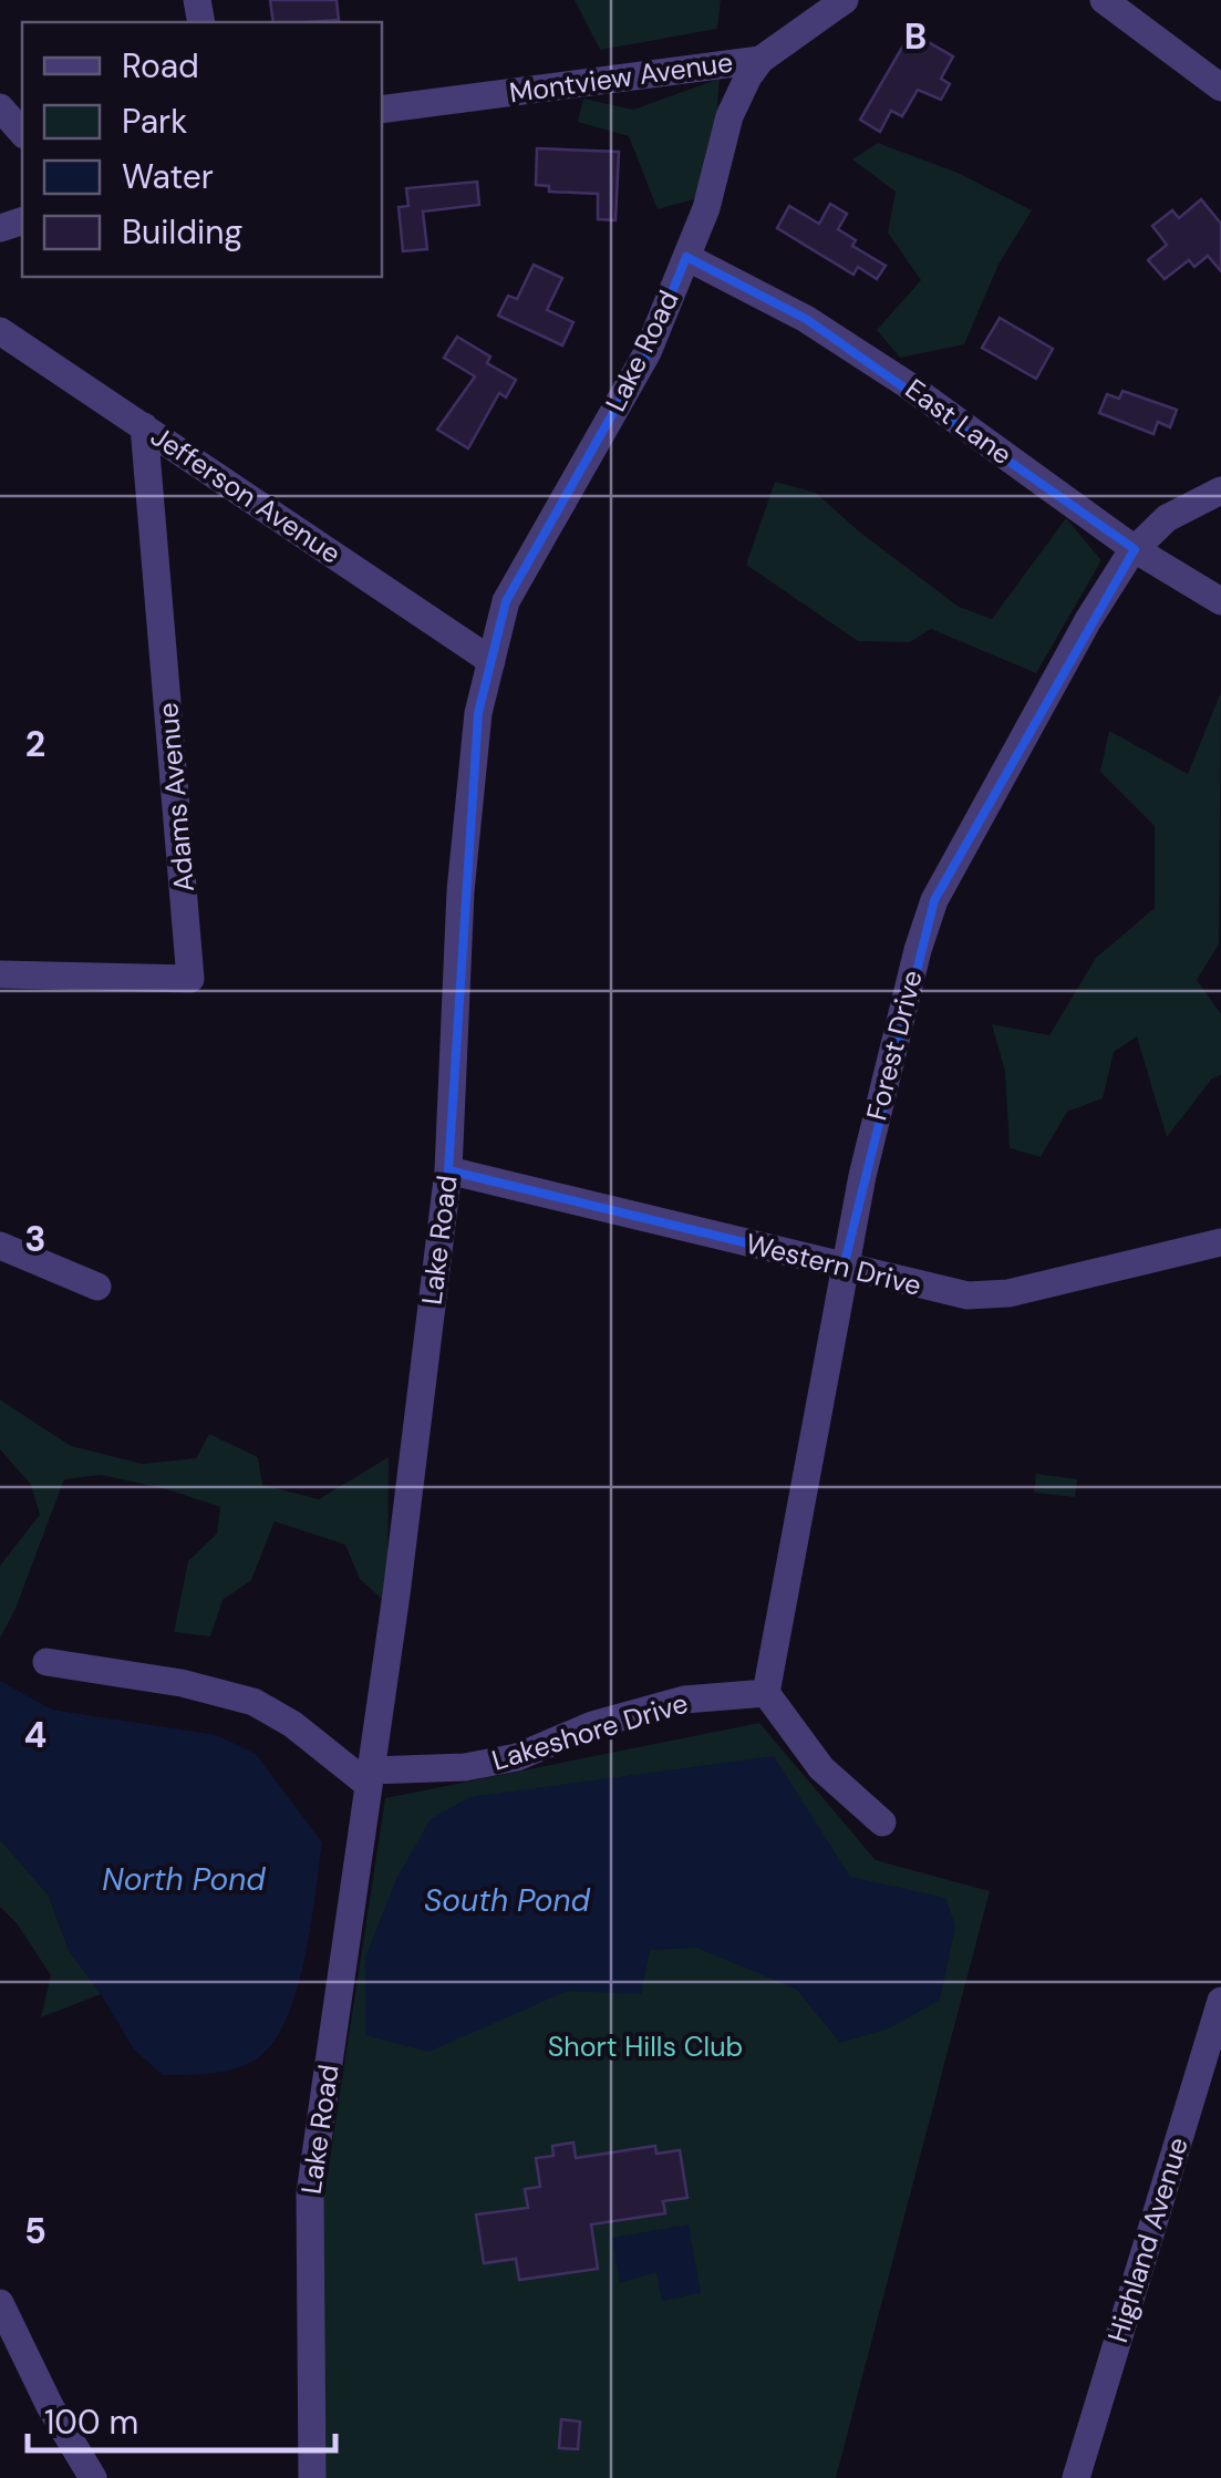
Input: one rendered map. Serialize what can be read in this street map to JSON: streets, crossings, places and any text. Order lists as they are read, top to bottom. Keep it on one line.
{"streets":{"street":["Montview Avenue","Lake Road","East Lane","Jefferson Avenue","Adams Avenue","Forest Drive","Western Drive","Lakeshore Drive","Highland Avenue"]},"crossings":[["Montview Avenue","Lake Road"],["Lake Road","East Lane"],["Lake Road","Jefferson Avenue"],["Lake Road","Western Drive"],["Lake Road","Lakeshore Drive"],["East Lane","Forest Drive"],["Jefferson Avenue","Adams Avenue"],["Forest Drive","Western Drive"],["Forest Drive","Lakeshore Drive"]],"water":["North Pond","South Pond"],"parks":["Short Hills Club"],"legend":["Road","Park","Water","Building"],"scale_bar":"100 m","grid":{"columns":["B"],"rows":["2","3","4","5"]}}
